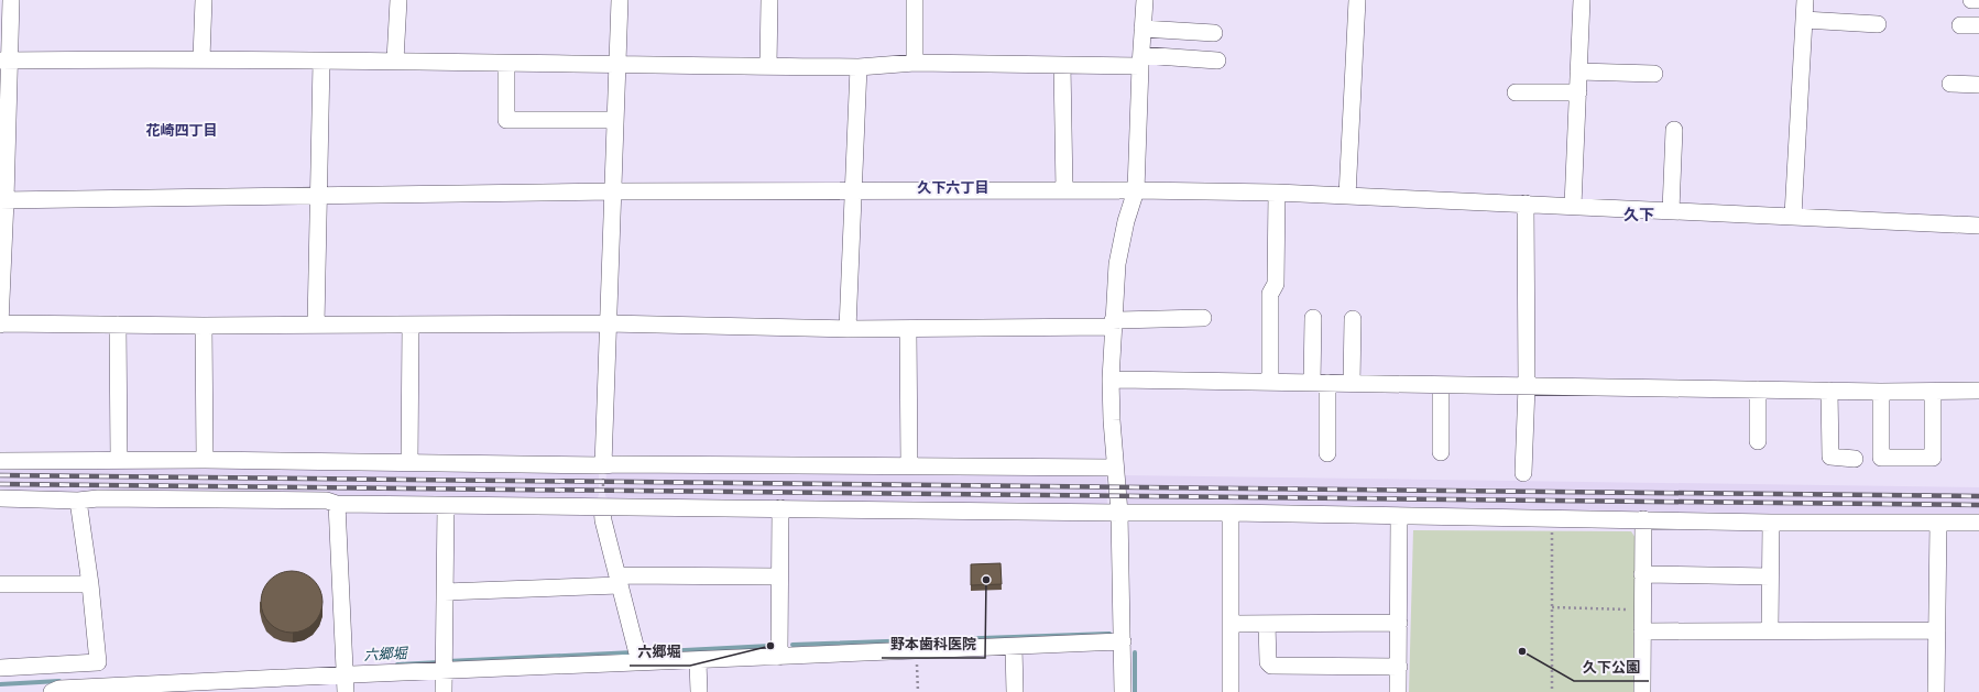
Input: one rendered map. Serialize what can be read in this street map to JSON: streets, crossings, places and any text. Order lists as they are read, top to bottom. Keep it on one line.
{"districts":["花崎四丁目","久下六丁目","久下"],"water":["六郷堀"],"places":["野本歯科医院","六郷堀","久下公園"]}
